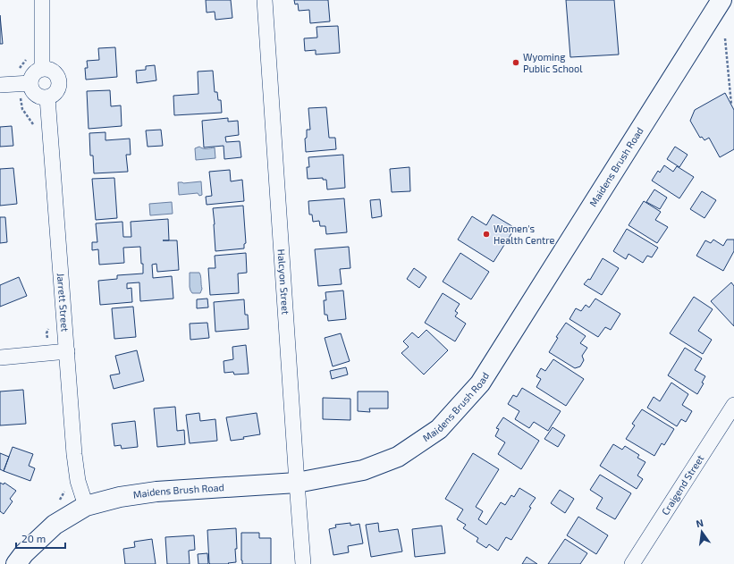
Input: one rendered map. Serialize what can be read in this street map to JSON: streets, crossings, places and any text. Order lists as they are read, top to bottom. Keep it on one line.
{"streets":{"street":["Maidens Brush Road","Halcyon Street","Jarrett Street","Craigend Street"]},"crossings":[["Maidens Brush Road","Halcyon Street"],["Maidens Brush Road","Jarrett Street"]],"places":["Wyoming Public School","Women's Health Centre"],"scale_bar":"20 m","north":"top"}
